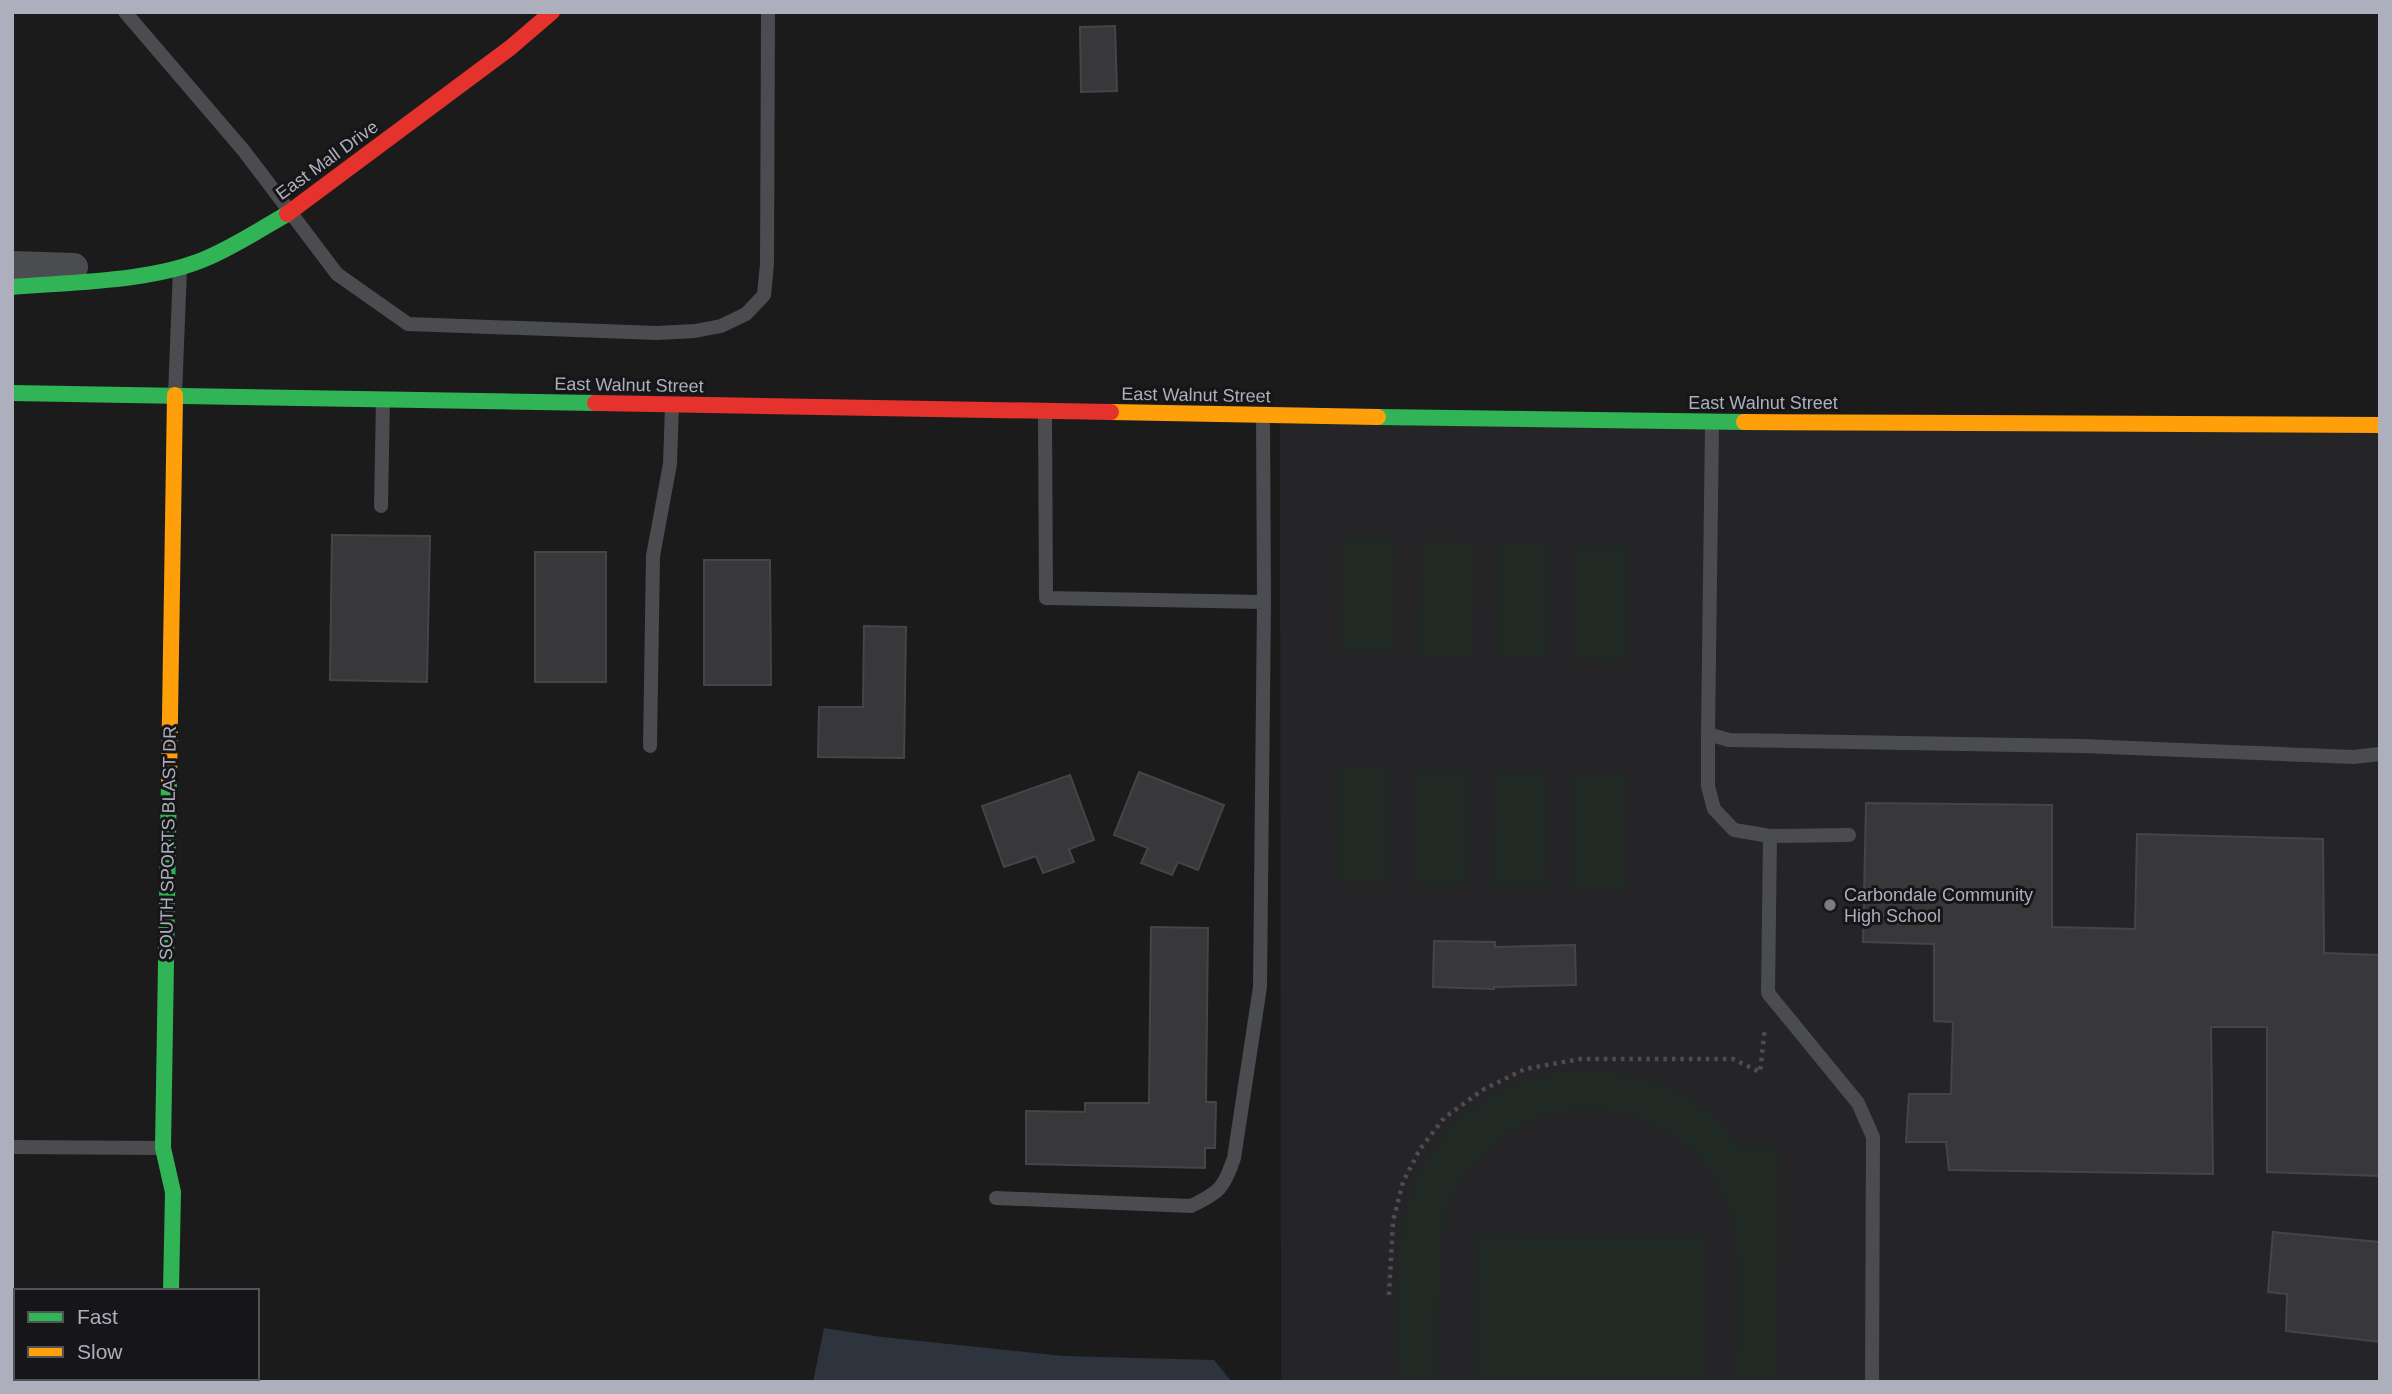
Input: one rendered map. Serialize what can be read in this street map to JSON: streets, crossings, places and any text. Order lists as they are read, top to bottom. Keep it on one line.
{"streets":{"street":["East Mall Drive","East Walnut Street","SOUTH SPORTS BLAST DR"]},"crossings":[["East Walnut Street","SOUTH SPORTS BLAST DR"]],"places":["Carbondale Community High School"],"legend":["Fast","Slow"]}
